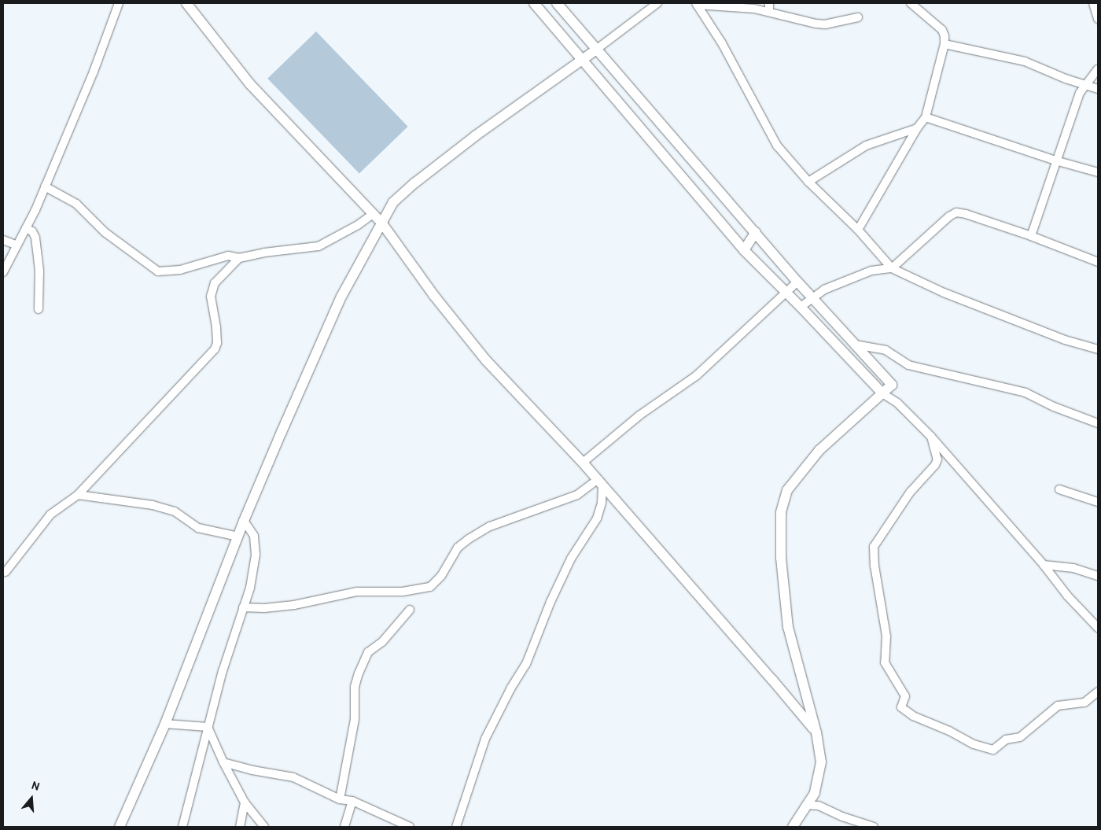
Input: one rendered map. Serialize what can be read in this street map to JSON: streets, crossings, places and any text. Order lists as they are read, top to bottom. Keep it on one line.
{"north":"top"}
